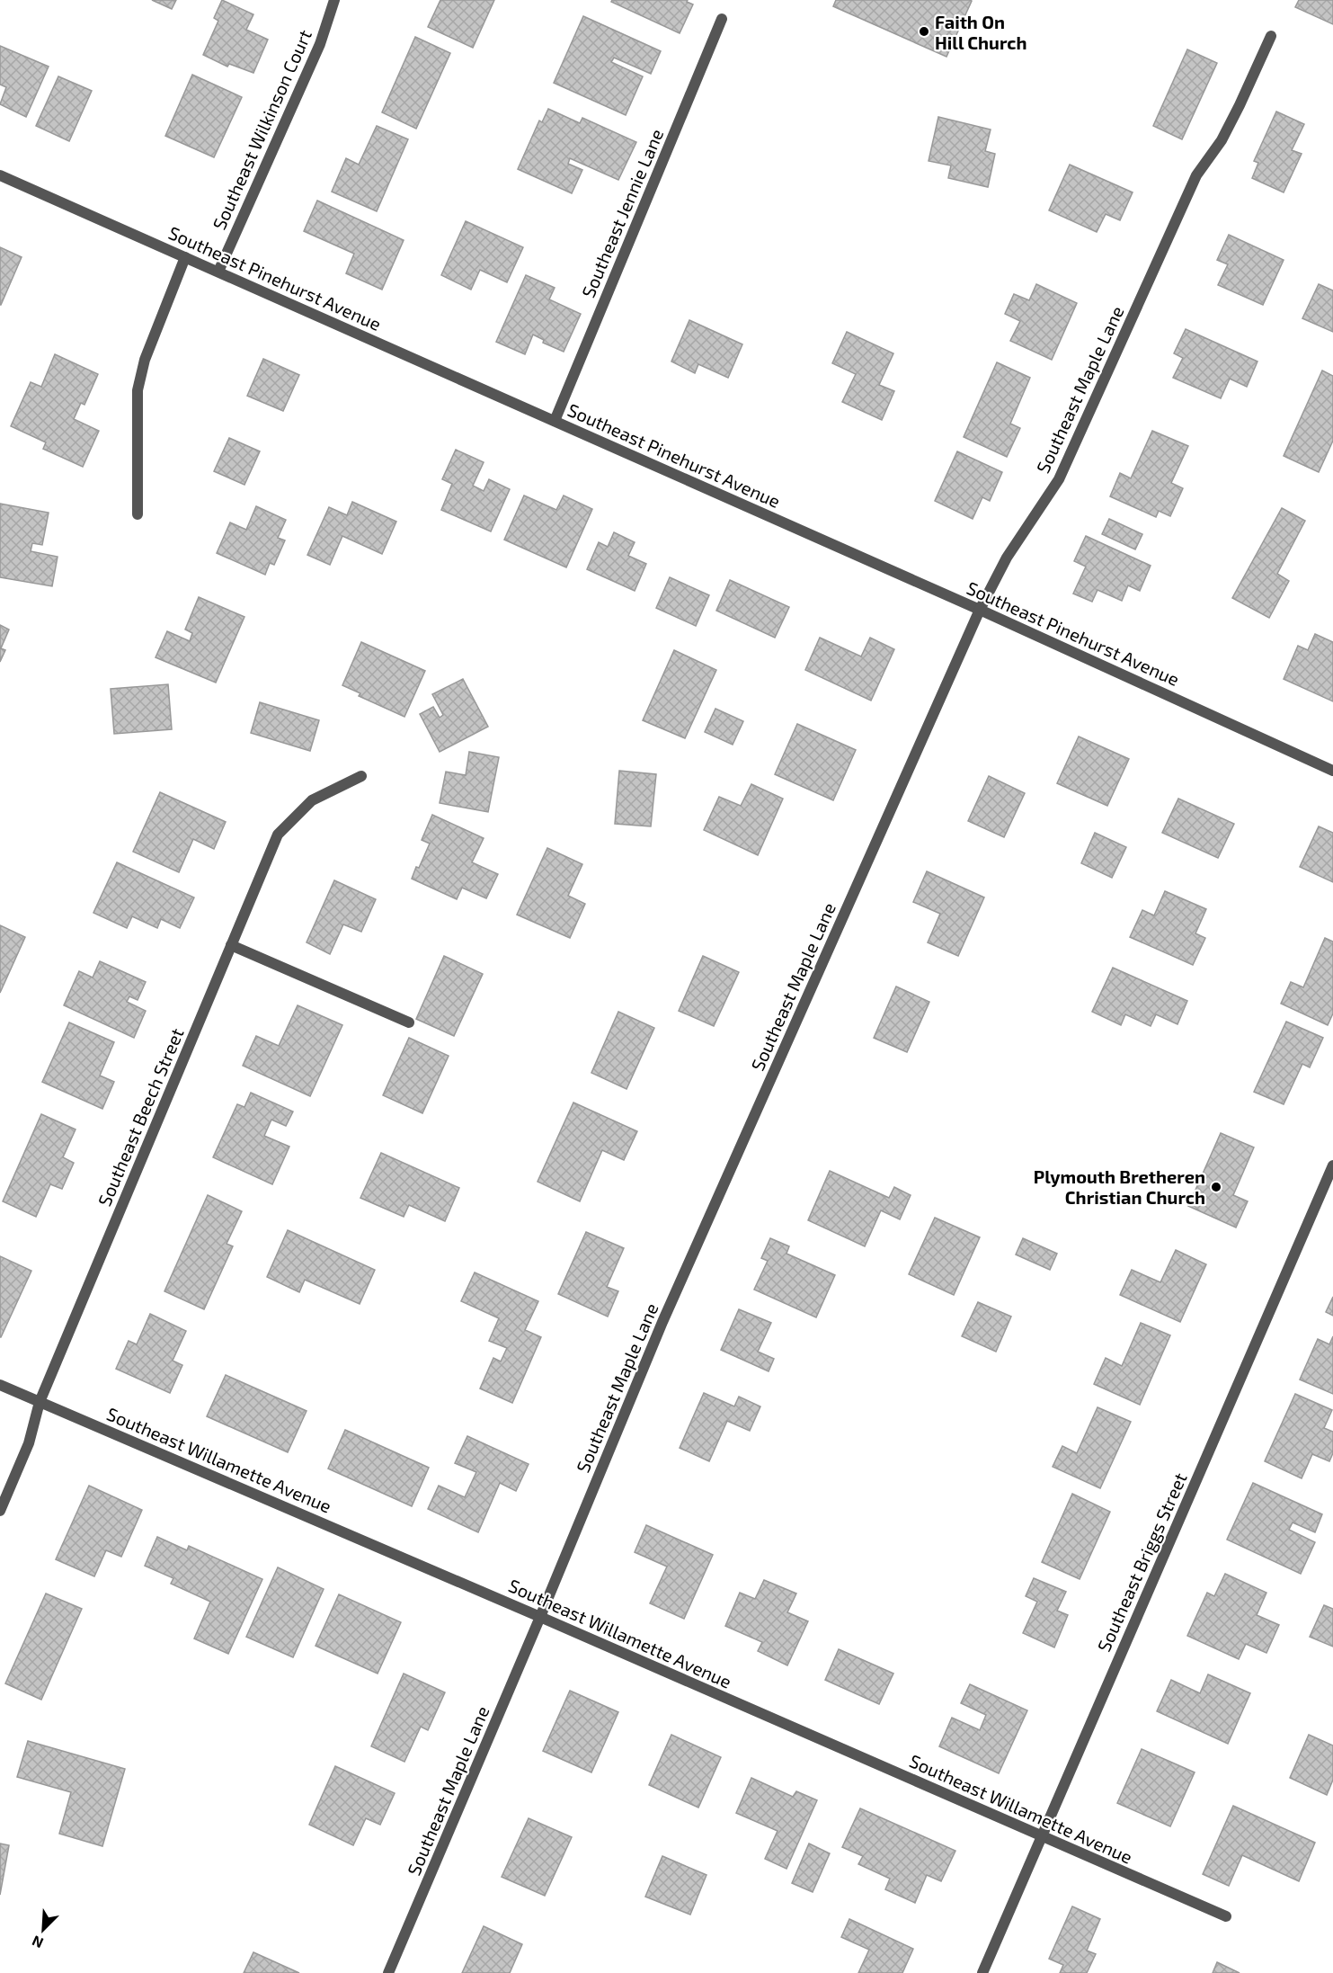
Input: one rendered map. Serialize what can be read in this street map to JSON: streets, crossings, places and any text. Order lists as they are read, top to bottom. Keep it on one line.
{"streets":{"street":["Southeast Wilkinson Court","Southeast Jennie Lane","Southeast Pinehurst Avenue","Southeast Maple Lane","Southeast Beech Street","Southeast Willamette Avenue","Southeast Briggs Street"]},"crossings":[["Southeast Wilkinson Court","Southeast Pinehurst Avenue"],["Southeast Jennie Lane","Southeast Pinehurst Avenue"],["Southeast Pinehurst Avenue","Southeast Maple Lane"],["Southeast Maple Lane","Southeast Willamette Avenue"],["Southeast Beech Street","Southeast Willamette Avenue"],["Southeast Willamette Avenue","Southeast Briggs Street"]],"places":["Faith On Hill Church","Plymouth Bretheren Christian Church"],"north":"bottom left"}
